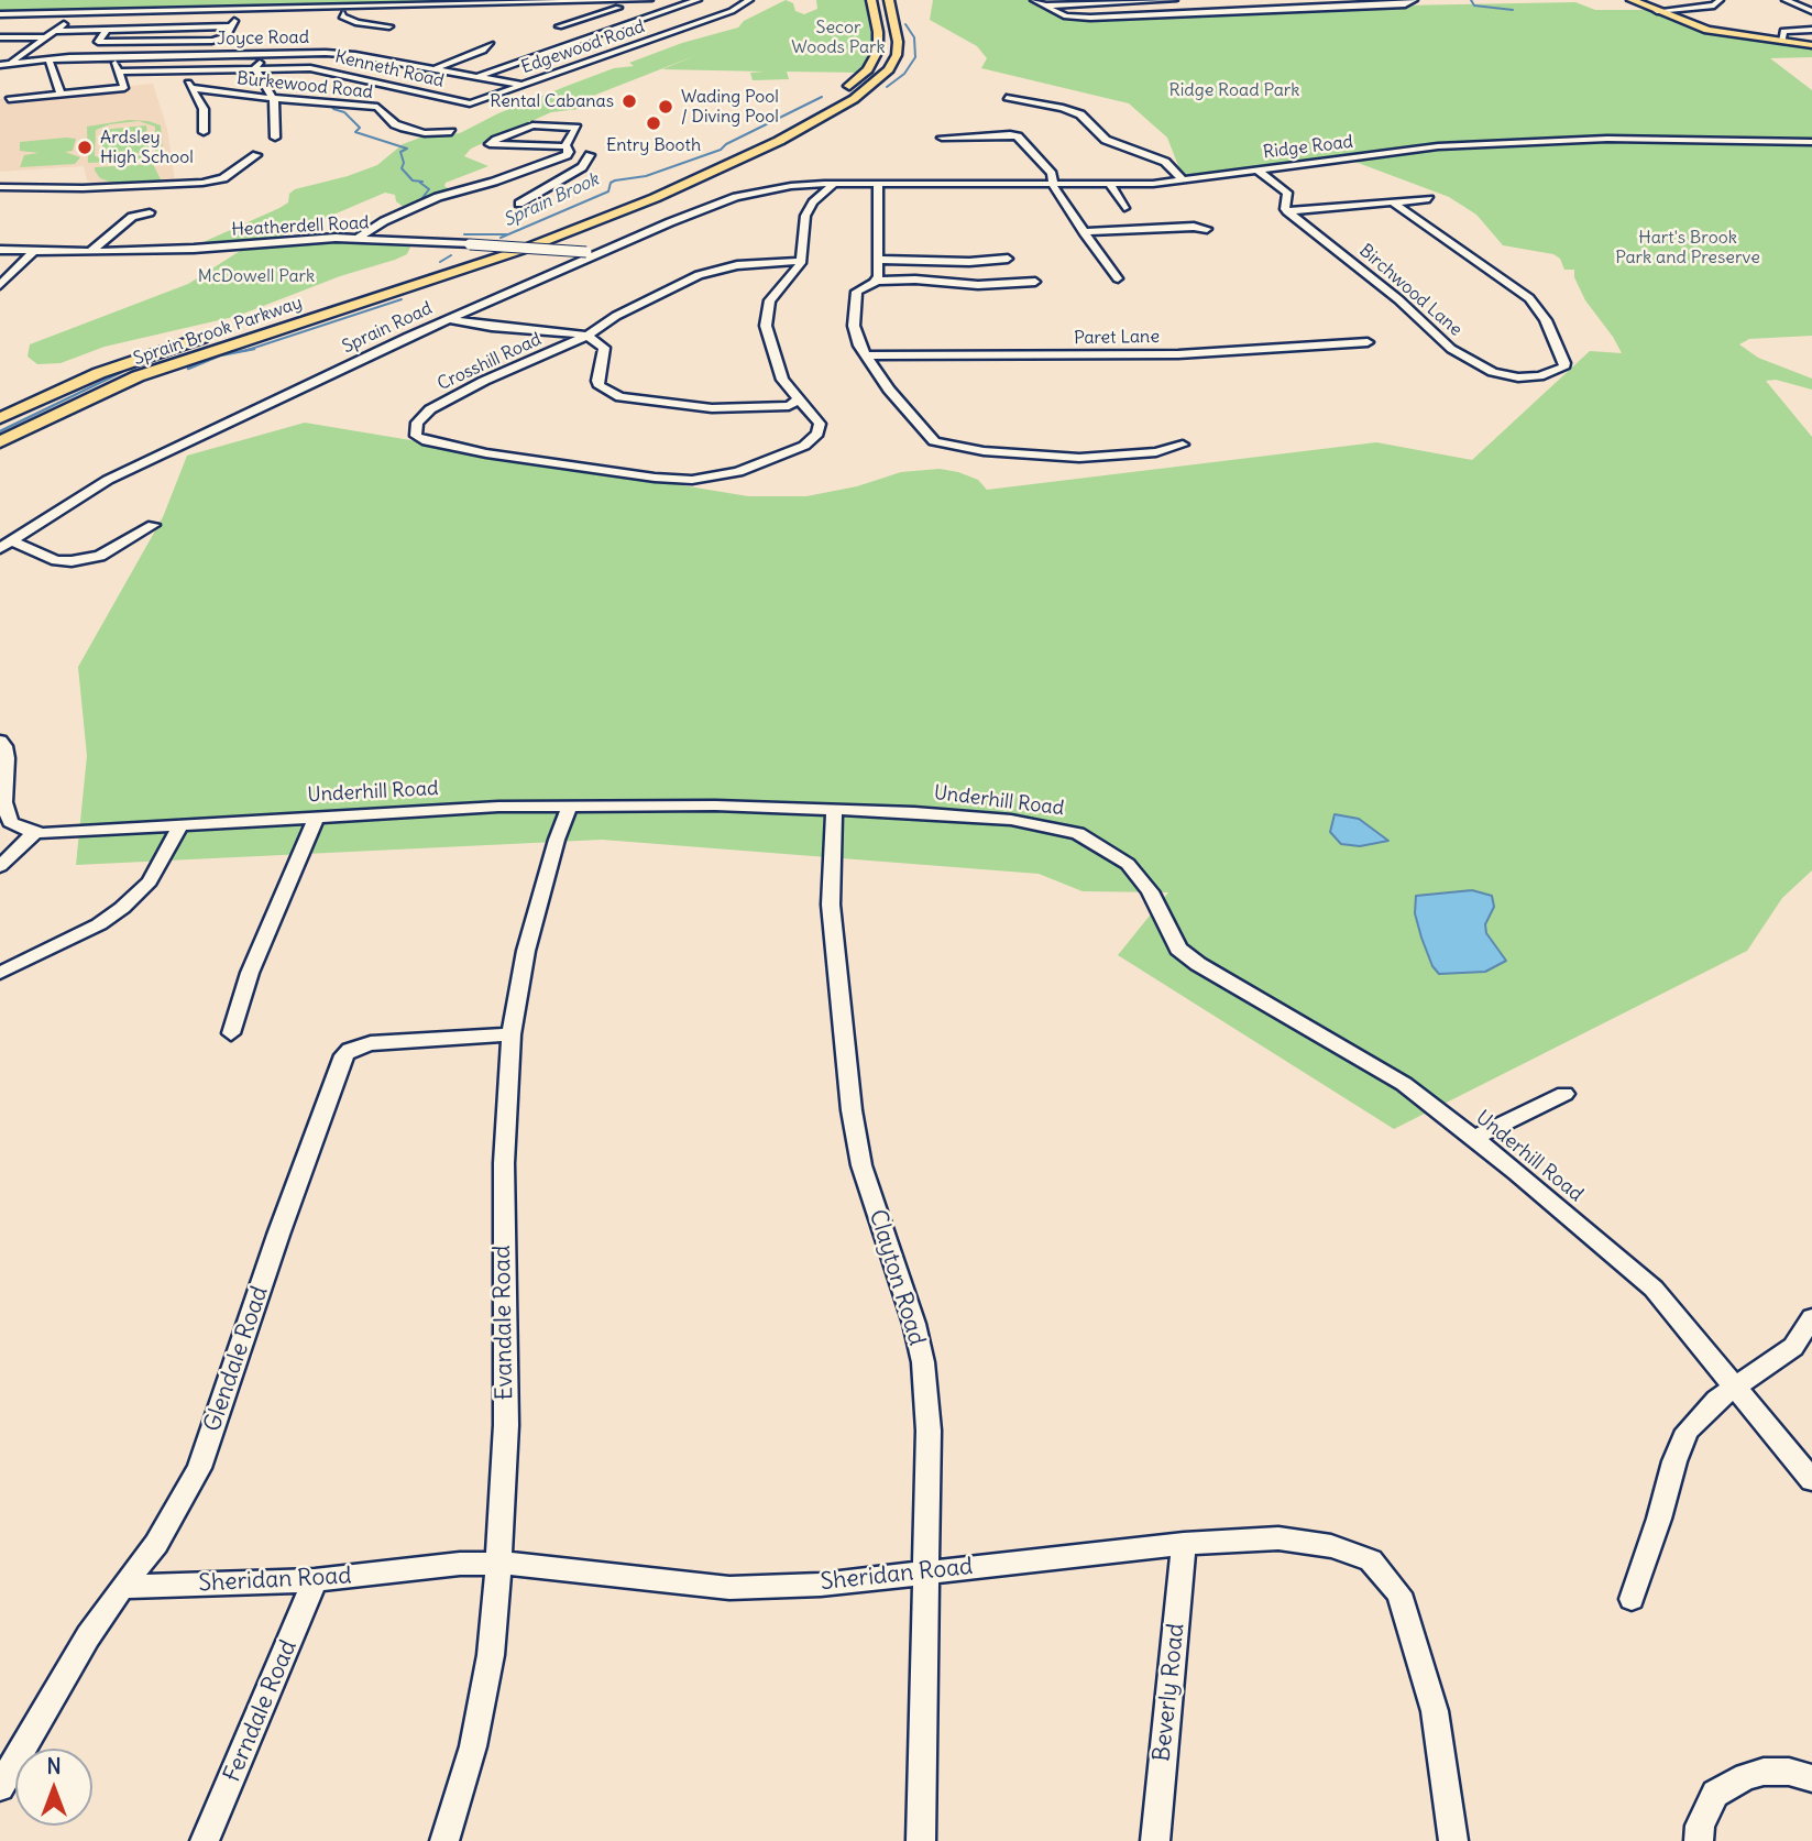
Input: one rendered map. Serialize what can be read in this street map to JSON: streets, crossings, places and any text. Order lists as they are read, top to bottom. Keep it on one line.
{"streets":{"highway":["Sprain Brook Parkway"],"street":["Joyce Road","Edgewood Road","Kenneth Road","Burkewood Road","Ridge Road","Heatherdell Road","Birchwood Lane","Sprain Road","Paret Lane","Crosshill Road","Underhill Road","Clayton Road","Evandale Road","Glendale Road","Sheridan Road","Beverly Road","Ferndale Road"]},"crossings":[["Joyce Road","Edgewood Road"],["Edgewood Road","Kenneth Road"],["Ridge Road","Birchwood Lane"],["Ridge Road","Sprain Road"],["Heatherdell Road","Sprain Road"],["Underhill Road","Clayton Road"],["Underhill Road","Evandale Road"],["Clayton Road","Sheridan Road"],["Evandale Road","Glendale Road"],["Evandale Road","Sheridan Road"],["Glendale Road","Sheridan Road"],["Sheridan Road","Beverly Road"],["Sheridan Road","Ferndale Road"]],"water":["Sprain Brook"],"parks":["Secor Woods Park","Ridge Road Park","Hart's Brook Park and Preserve","McDowell Park"],"places":["Rental Cabanas","Wading Pool / Diving Pool","Entry Booth","Ardsley High School"],"north":"top"}
